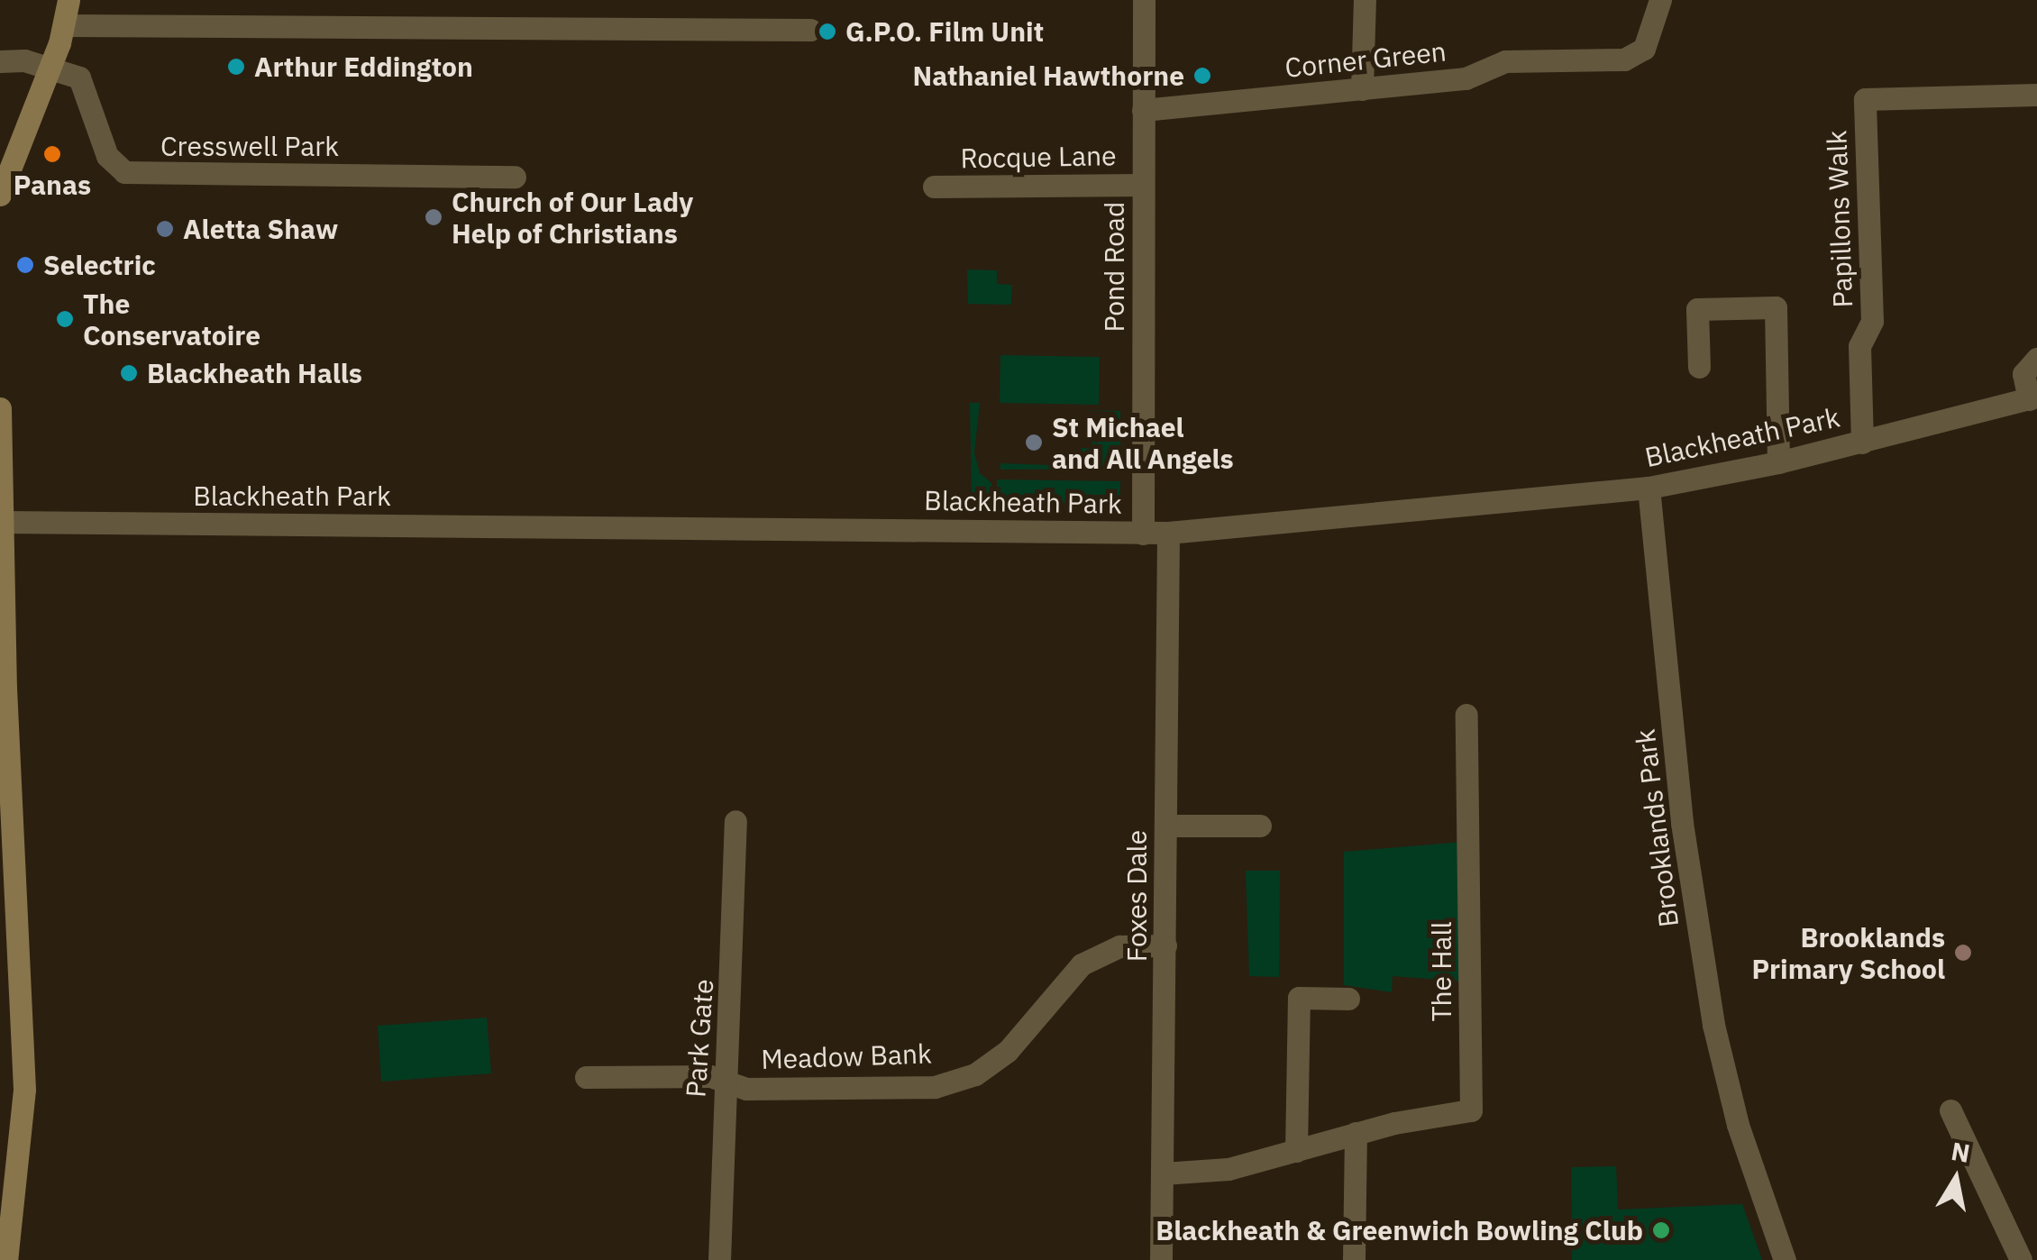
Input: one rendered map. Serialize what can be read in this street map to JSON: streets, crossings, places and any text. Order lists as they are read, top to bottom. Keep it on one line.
{"streets":{"street":["Corner Green","Cresswell Park","Rocque Lane","Papillons Walk","Pond Road","Blackheath Park","Brooklands Park","Foxes Dale","The Hall","Park Gate","Meadow Bank"]},"crossings":[["Corner Green","Pond Road"],["Rocque Lane","Pond Road"],["Papillons Walk","Blackheath Park"],["Pond Road","Blackheath Park"],["Blackheath Park","Brooklands Park"],["Blackheath Park","Foxes Dale"],["Foxes Dale","The Hall"],["Foxes Dale","Meadow Bank"],["Park Gate","Meadow Bank"]],"places":["G.P.O. Film Unit","Arthur Eddington","Nathaniel Hawthorne","Panas","Church of Our Lady Help of Christians","Aletta Shaw","Selectric","The Conservatoire","Blackheath Halls","St Michael and All Angels","Brooklands Primary School","Blackheath & Greenwich Bowling Club"],"north":"top"}
